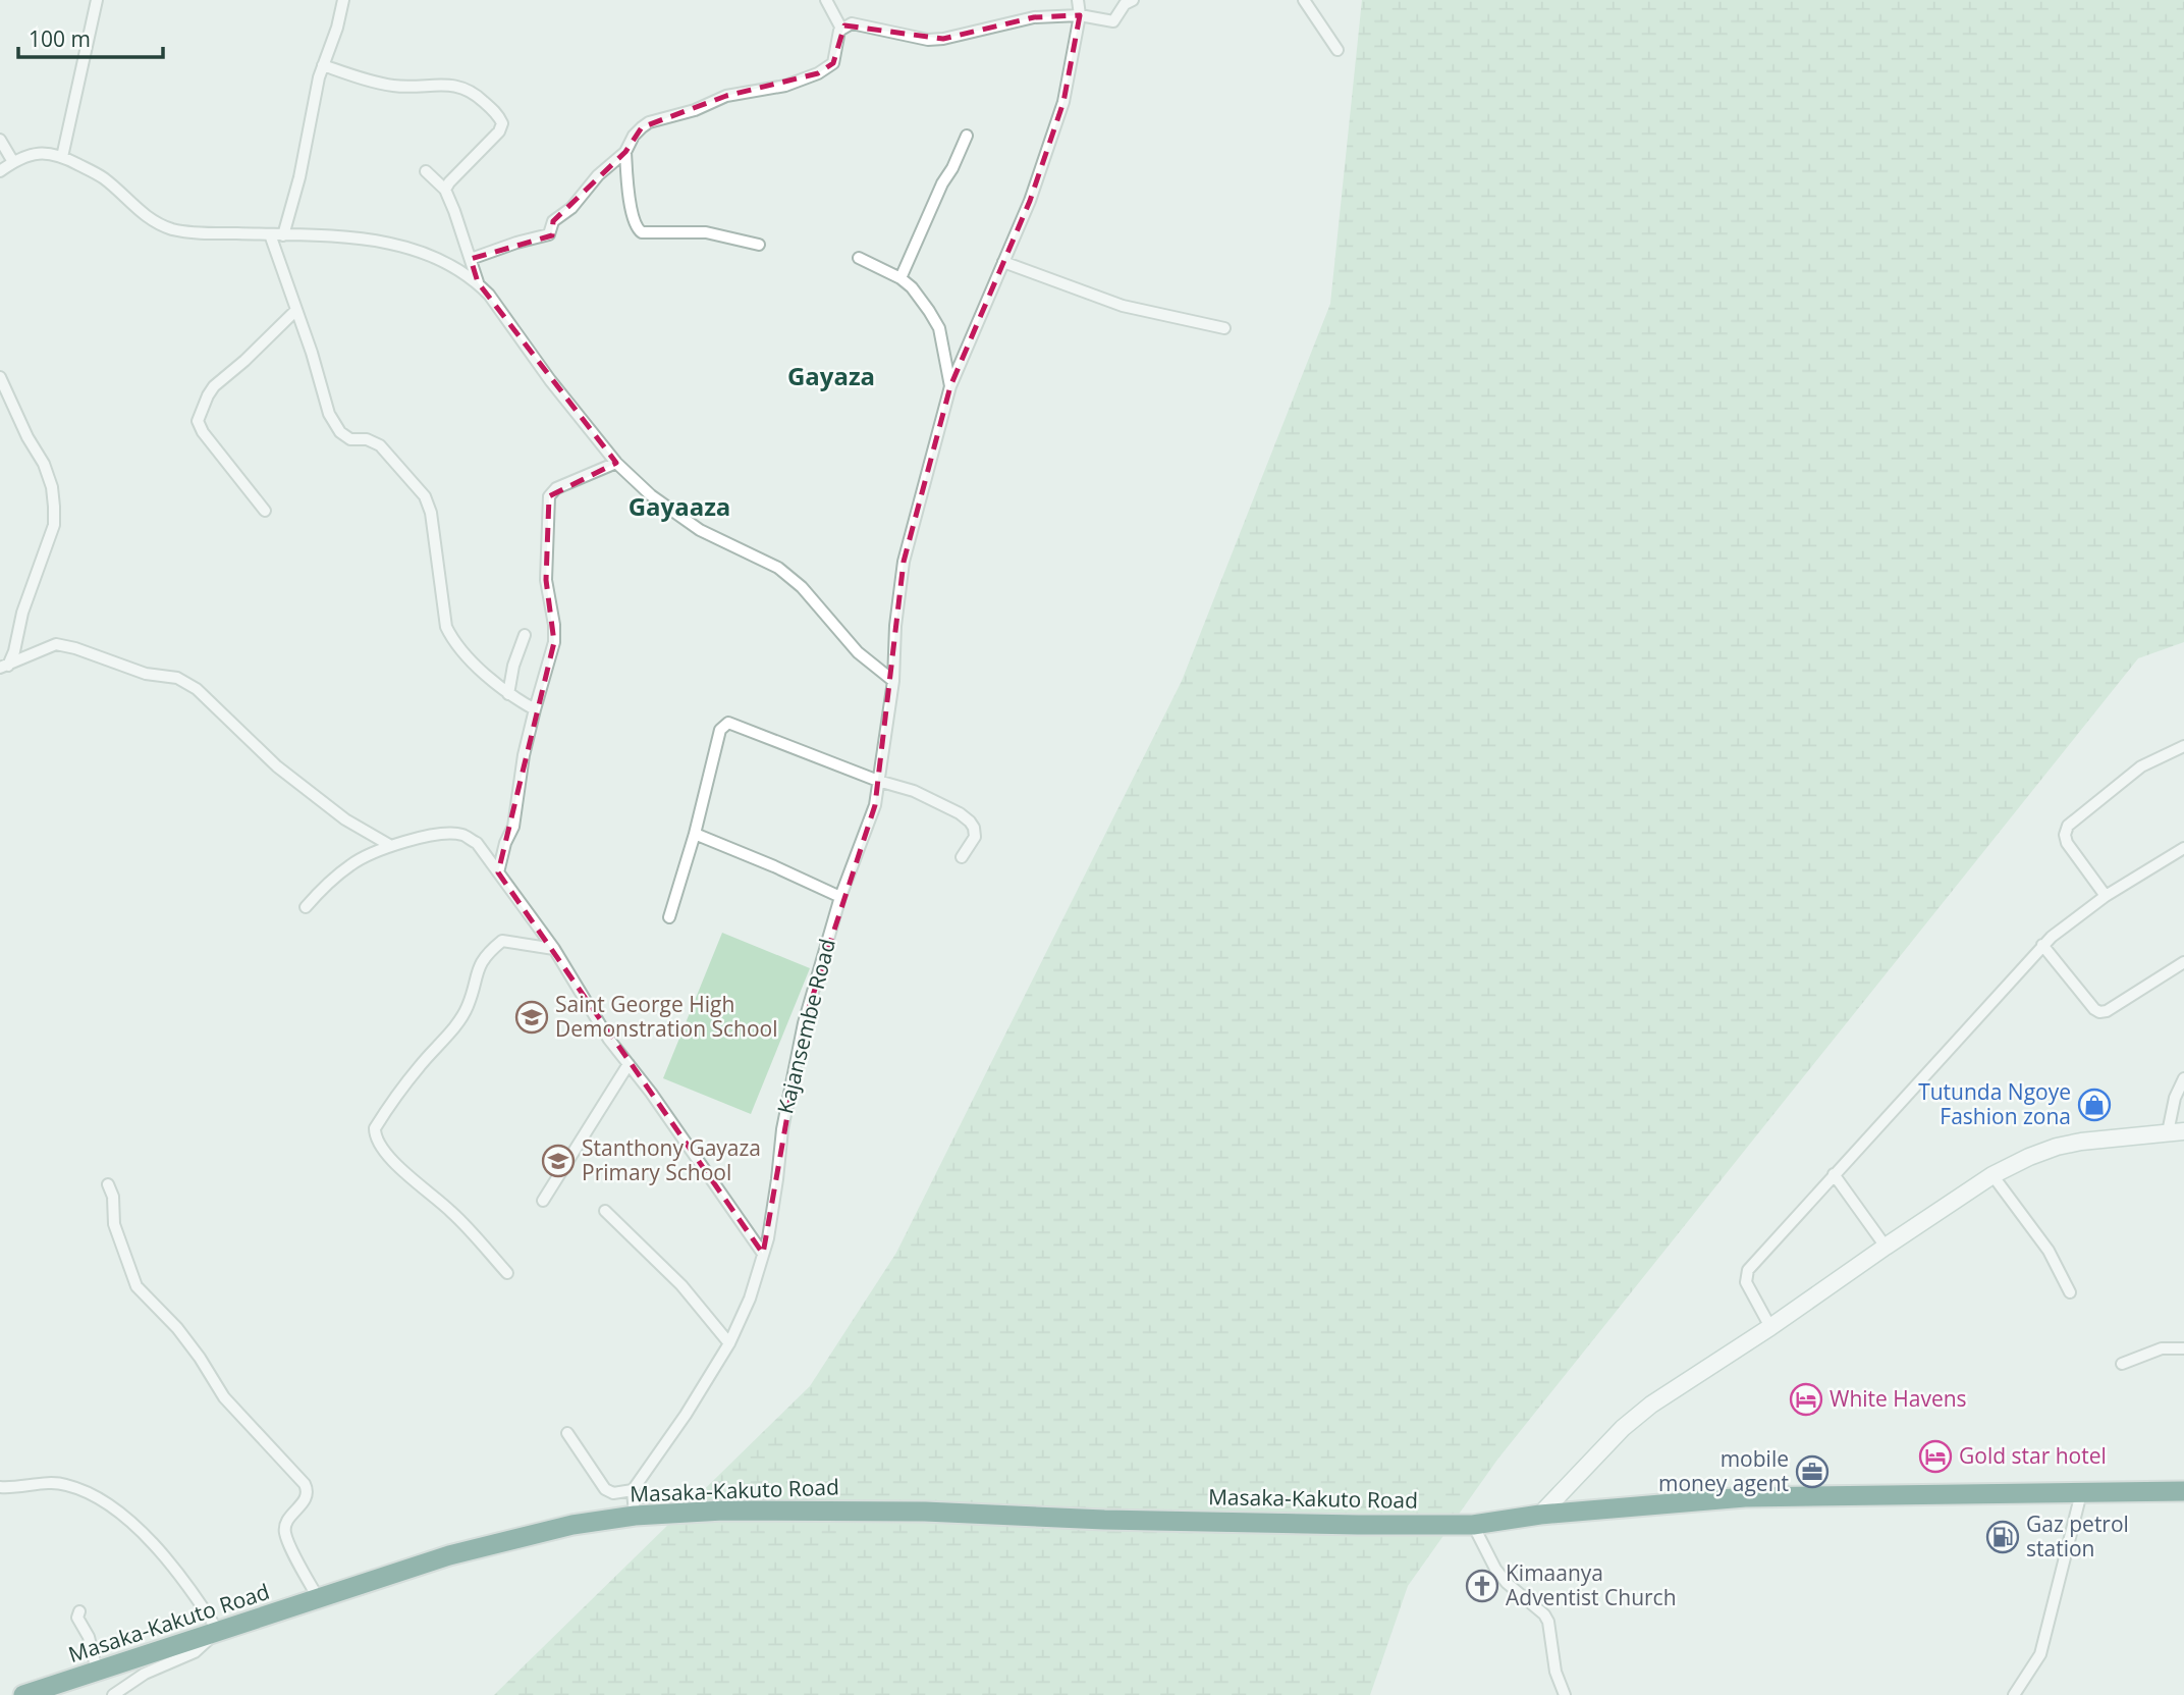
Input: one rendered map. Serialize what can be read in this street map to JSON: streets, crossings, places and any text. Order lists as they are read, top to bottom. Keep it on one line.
{"streets":{"highway":["Masaka-Kakuto Road"],"street":["Kajansembe Road"]},"districts":["Gayaza","Gayaaza"],"places":{"school or university":["Saint George High Demonstration School","Stanthony Gayaza Primary School"],"shop":["Tutunda Ngoye Fashion zona"],"hotel":["White Havens","Gold star hotel"],"office":["mobile money agent"],"fuel station":["Gaz petrol station"],"church":["Kimaanya Adventist Church"]},"scale_bar":"100 m"}
